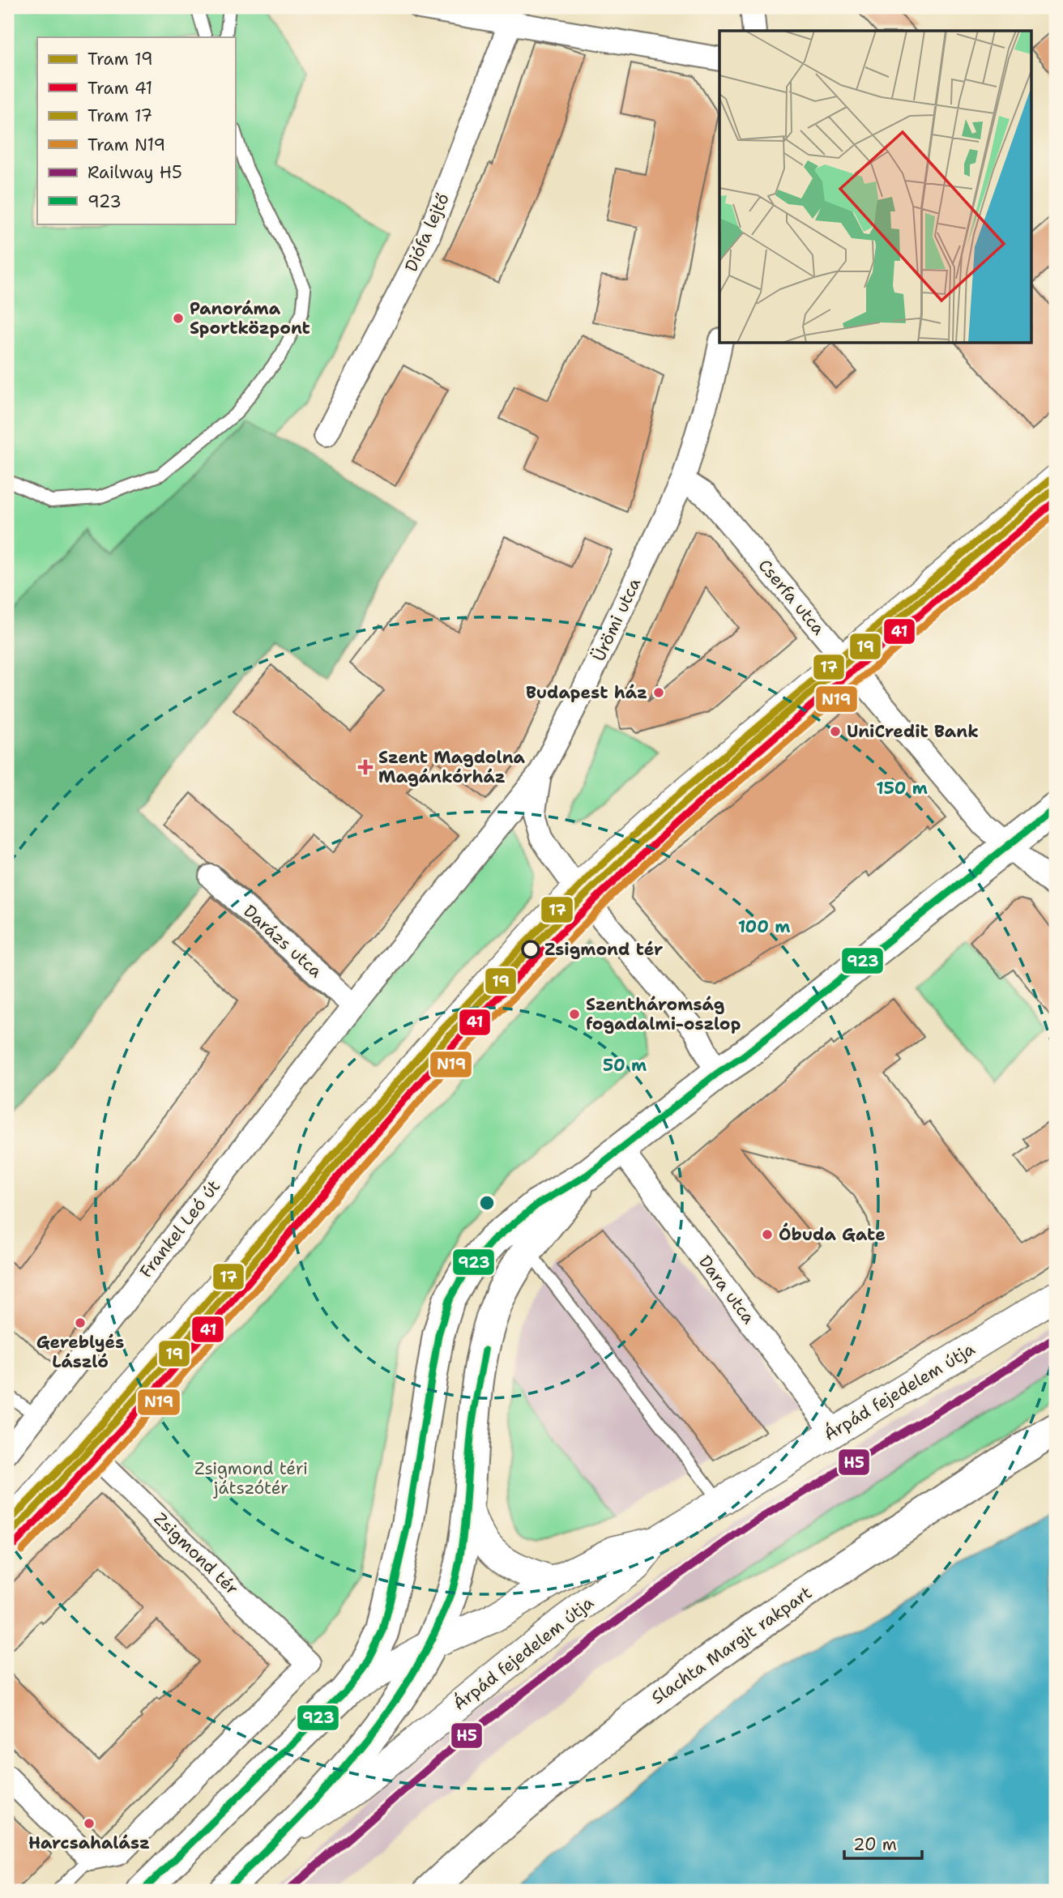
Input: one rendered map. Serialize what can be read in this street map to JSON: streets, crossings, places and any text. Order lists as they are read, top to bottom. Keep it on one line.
{"streets":{"main road":["Árpád fejedelem útja","Slachta Margit rakpart"],"street":["Diófa lejtő","Cserfa utca","Ürömi utca","Darázs utca","Frankel Leó út","Dara utca","Zsigmond tér"]},"crossings":[["Cserfa utca","Ürömi utca"],["Darázs utca","Frankel Leó út"],["Dara utca","Árpád fejedelem útja"]],"parks":["Zsigmond téri játszótér"],"places":{"other":["Panoráma Sportközpont","Budapest ház","UniCredit Bank","Zsigmond tér","Szentháromság fogadalmi-oszlop","Óbuda Gate","Gereblyés László","Harcsahalász"],"health":["Szent Magdolna Magánkórház"]},"lines":["tram line 17","tram line 19","tram line 41","tram line N19","transit line 923","rail line H5"],"legend":["Tram 19","Tram 41","Tram 17","Tram N19","Railway H5","923"],"scale_bar":"20 m","rings":["150 m","100 m","50 m"]}
